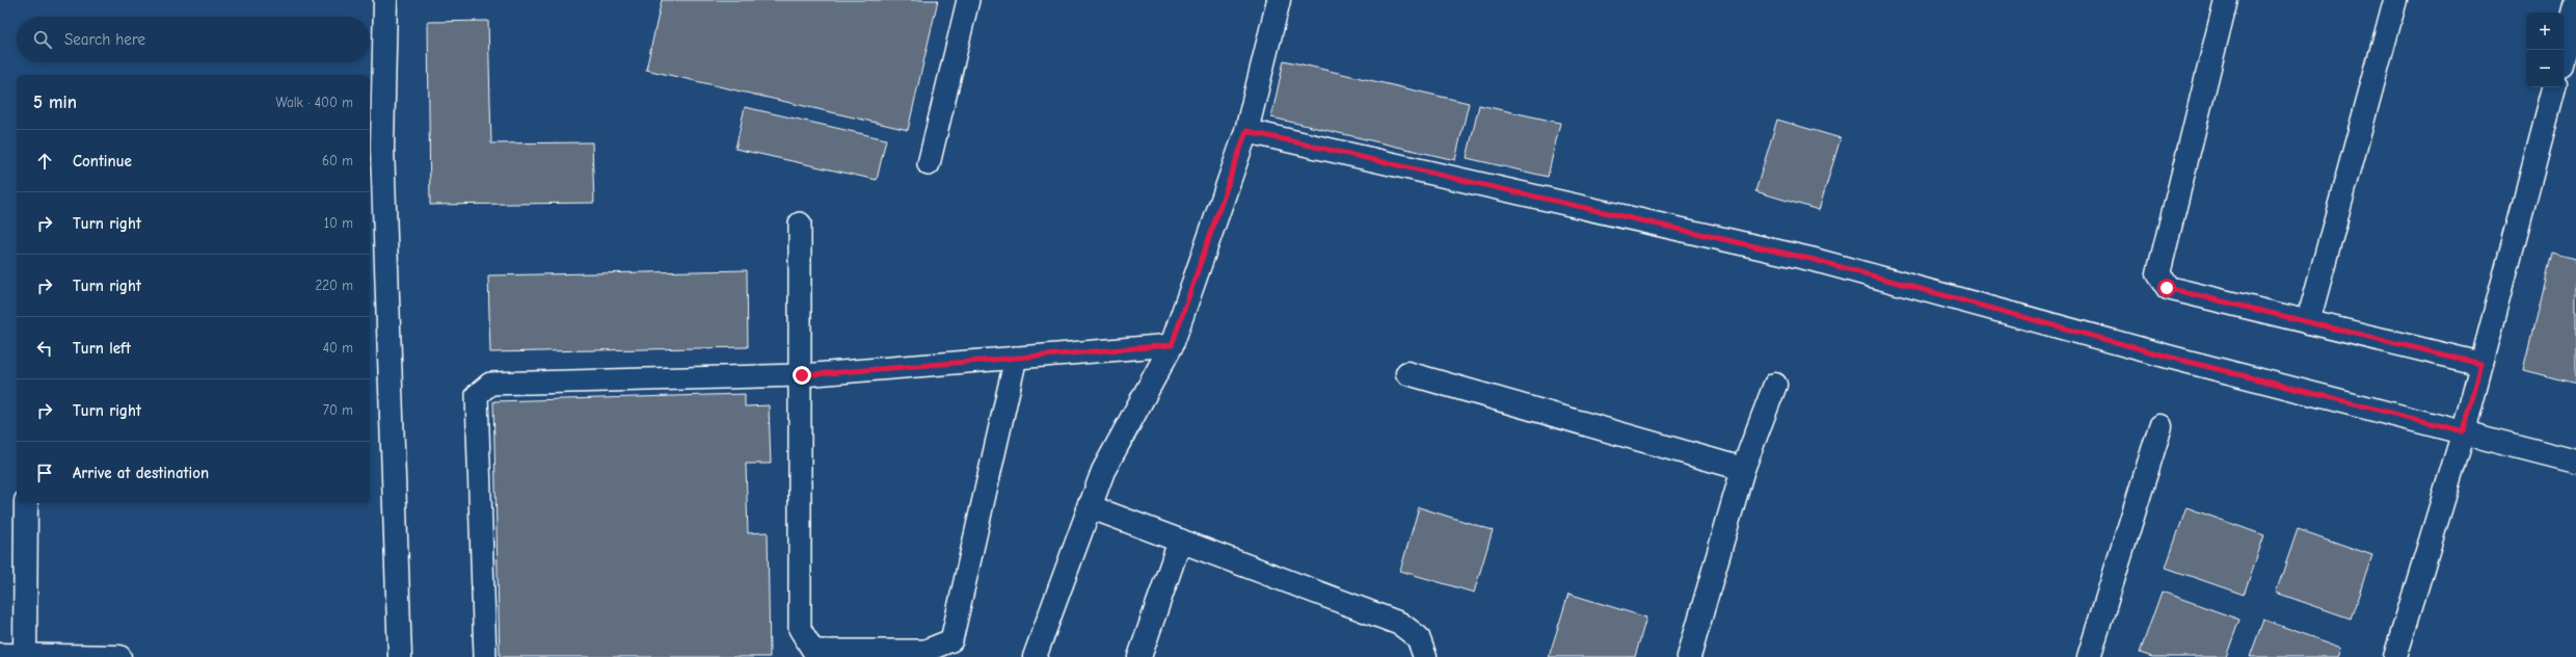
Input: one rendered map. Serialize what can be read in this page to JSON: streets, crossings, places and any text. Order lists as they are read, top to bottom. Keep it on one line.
{"page":{"map_buttons":["+","−"],"search":"Search here","heading":["5 min","Walk · 400 m"],"list":[["Continue","60 m"],["Turn right","10 m"],["Turn right","220 m"],["Turn left","40 m"],["Turn right","70 m"],"Arrive at destination"]}}
